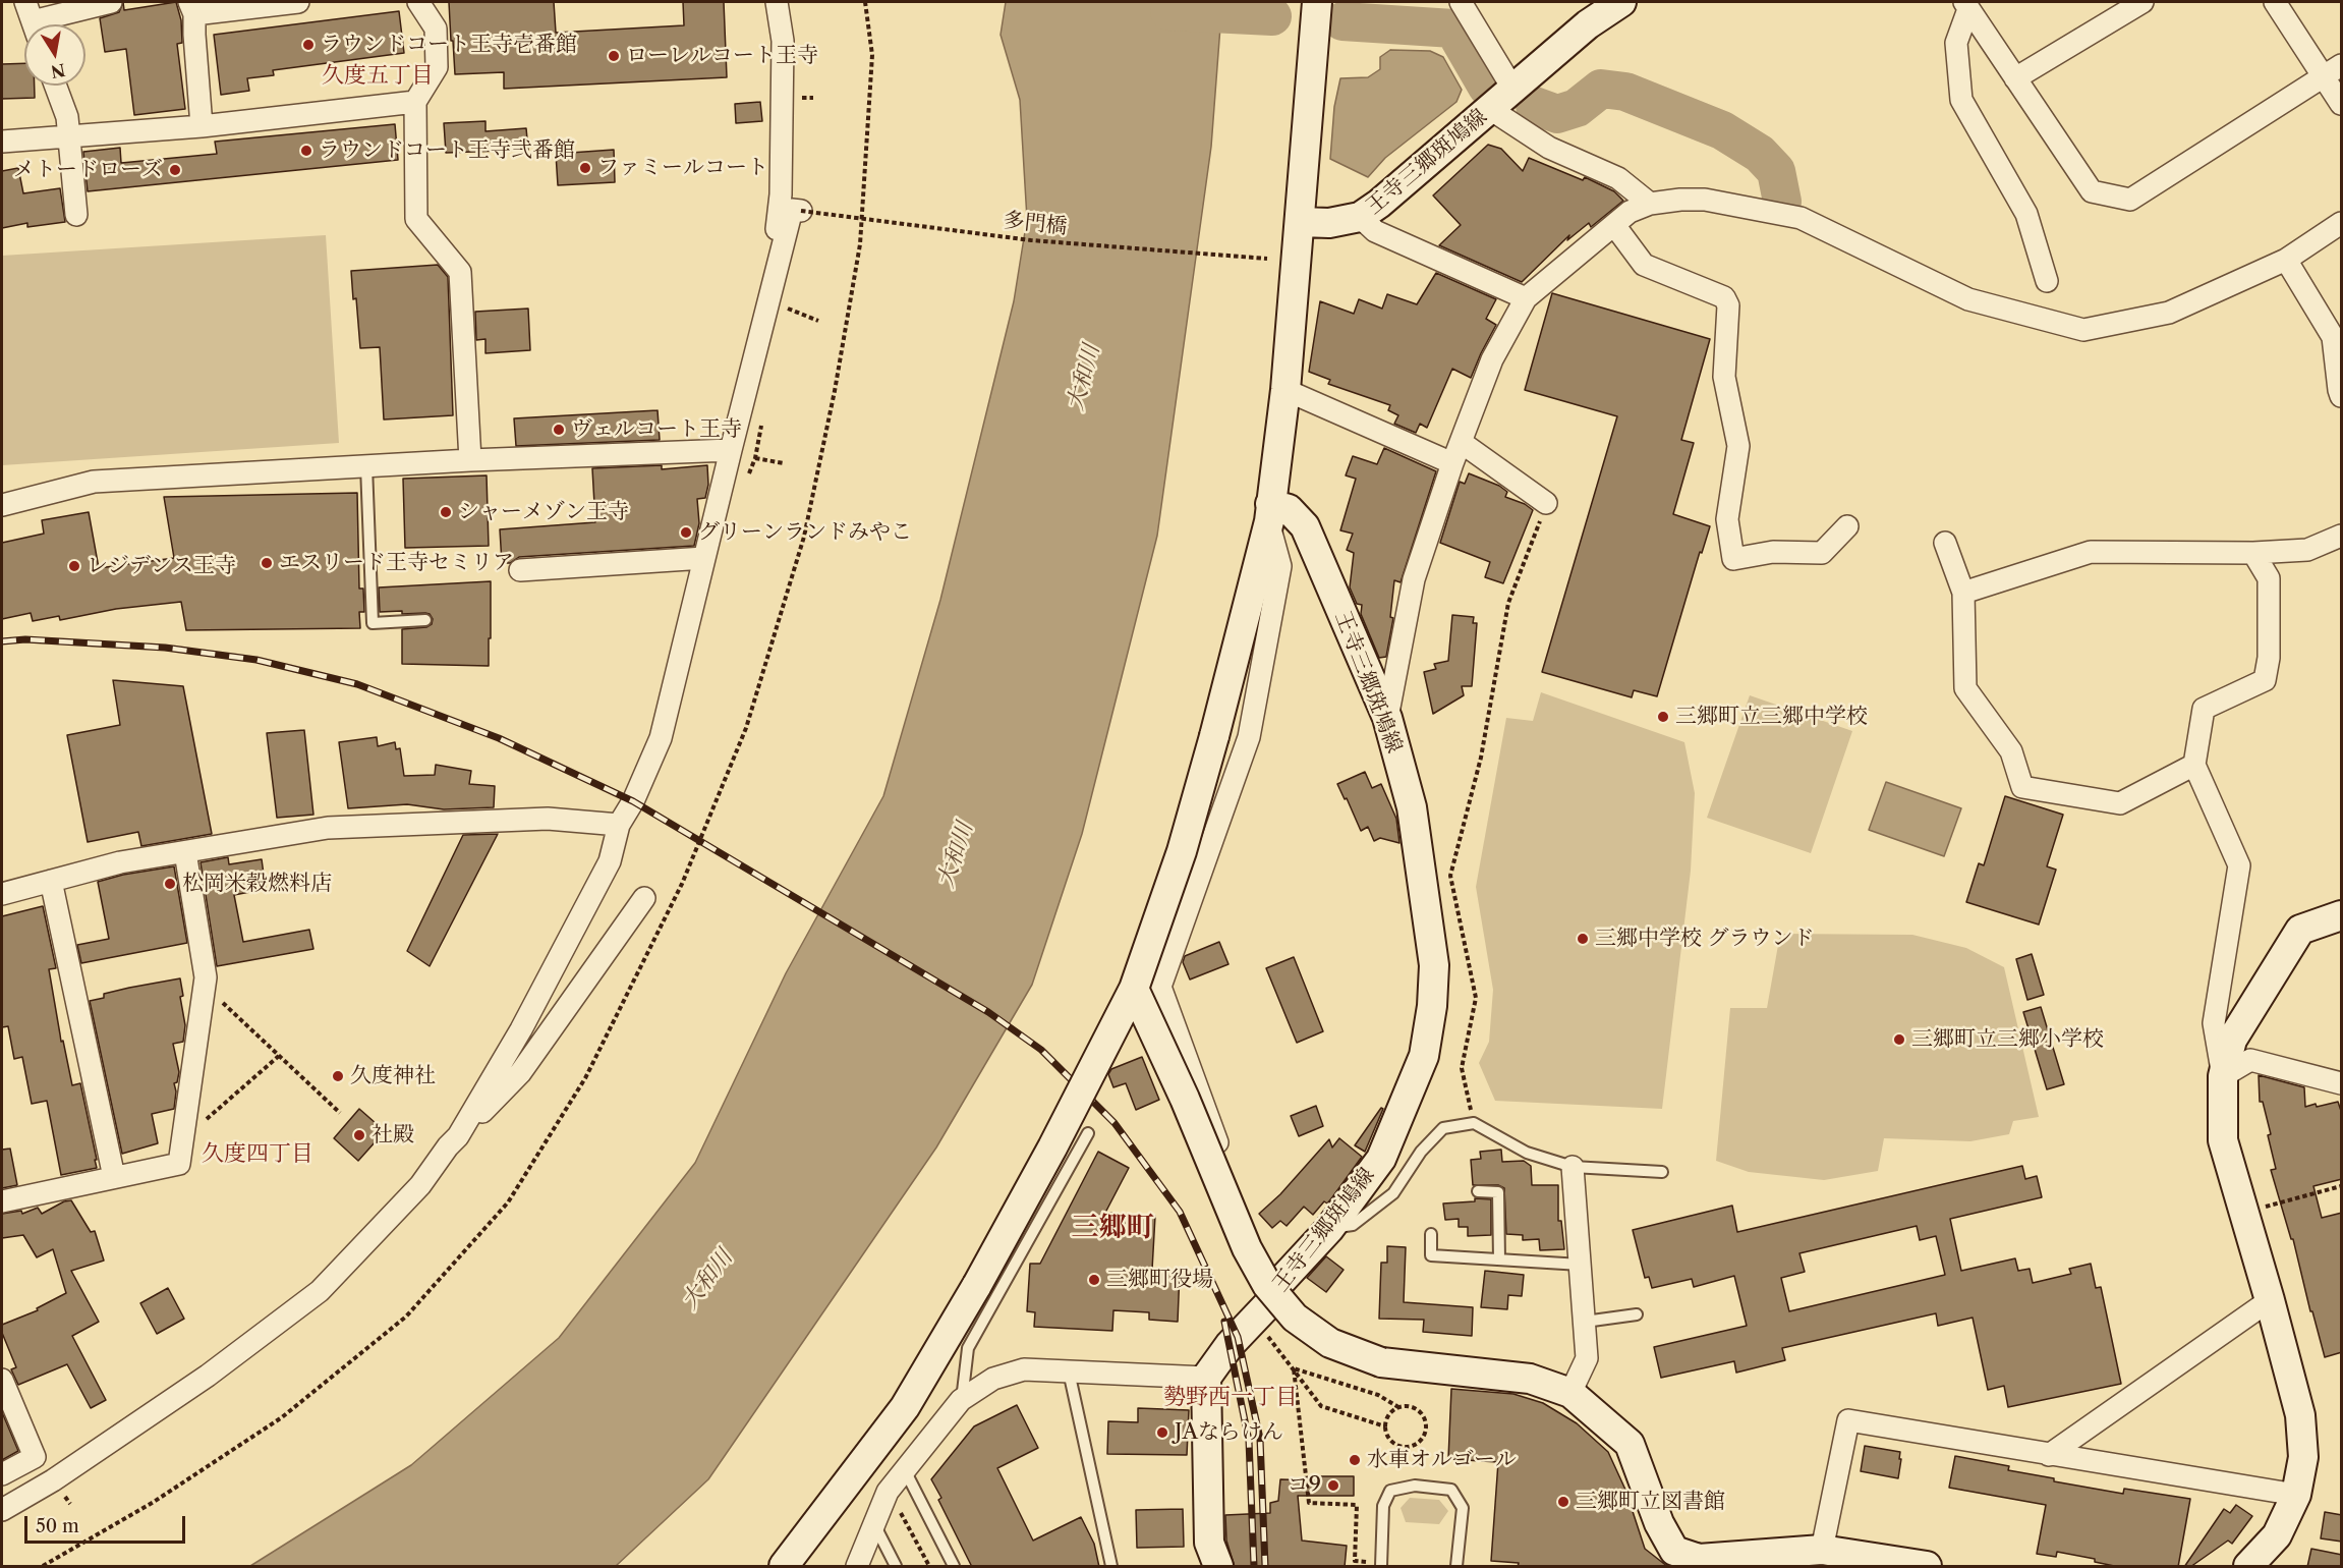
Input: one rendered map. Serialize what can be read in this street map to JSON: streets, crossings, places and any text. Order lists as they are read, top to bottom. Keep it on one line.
{"streets":{"street":["王寺三郷斑鳩線"],"path":["多門橋"]},"districts":["久度五丁目","久度四丁目","三郷町","勢野西一丁目"],"water":["大和川"],"places":["ラウンドコート王寺壱番館","ローレルコート王寺","ラウンドコート王寺弐番館","ファミールコート","メトードローズ","ヴェルコート王寺","シャーメゾン王寺","グリーンランドみやこ","エスリード王寺セミリア","レジデンス王寺","三郷町立三郷中学校","松岡米穀燃料店","三郷中学校 グラウンド","三郷町立三郷小学校","久度神社","社殿","三郷町役場","JAならけん","水車オルゴール","コ9","三郷町立図書館"],"scale_bar":"50 m","north":"bottom"}
